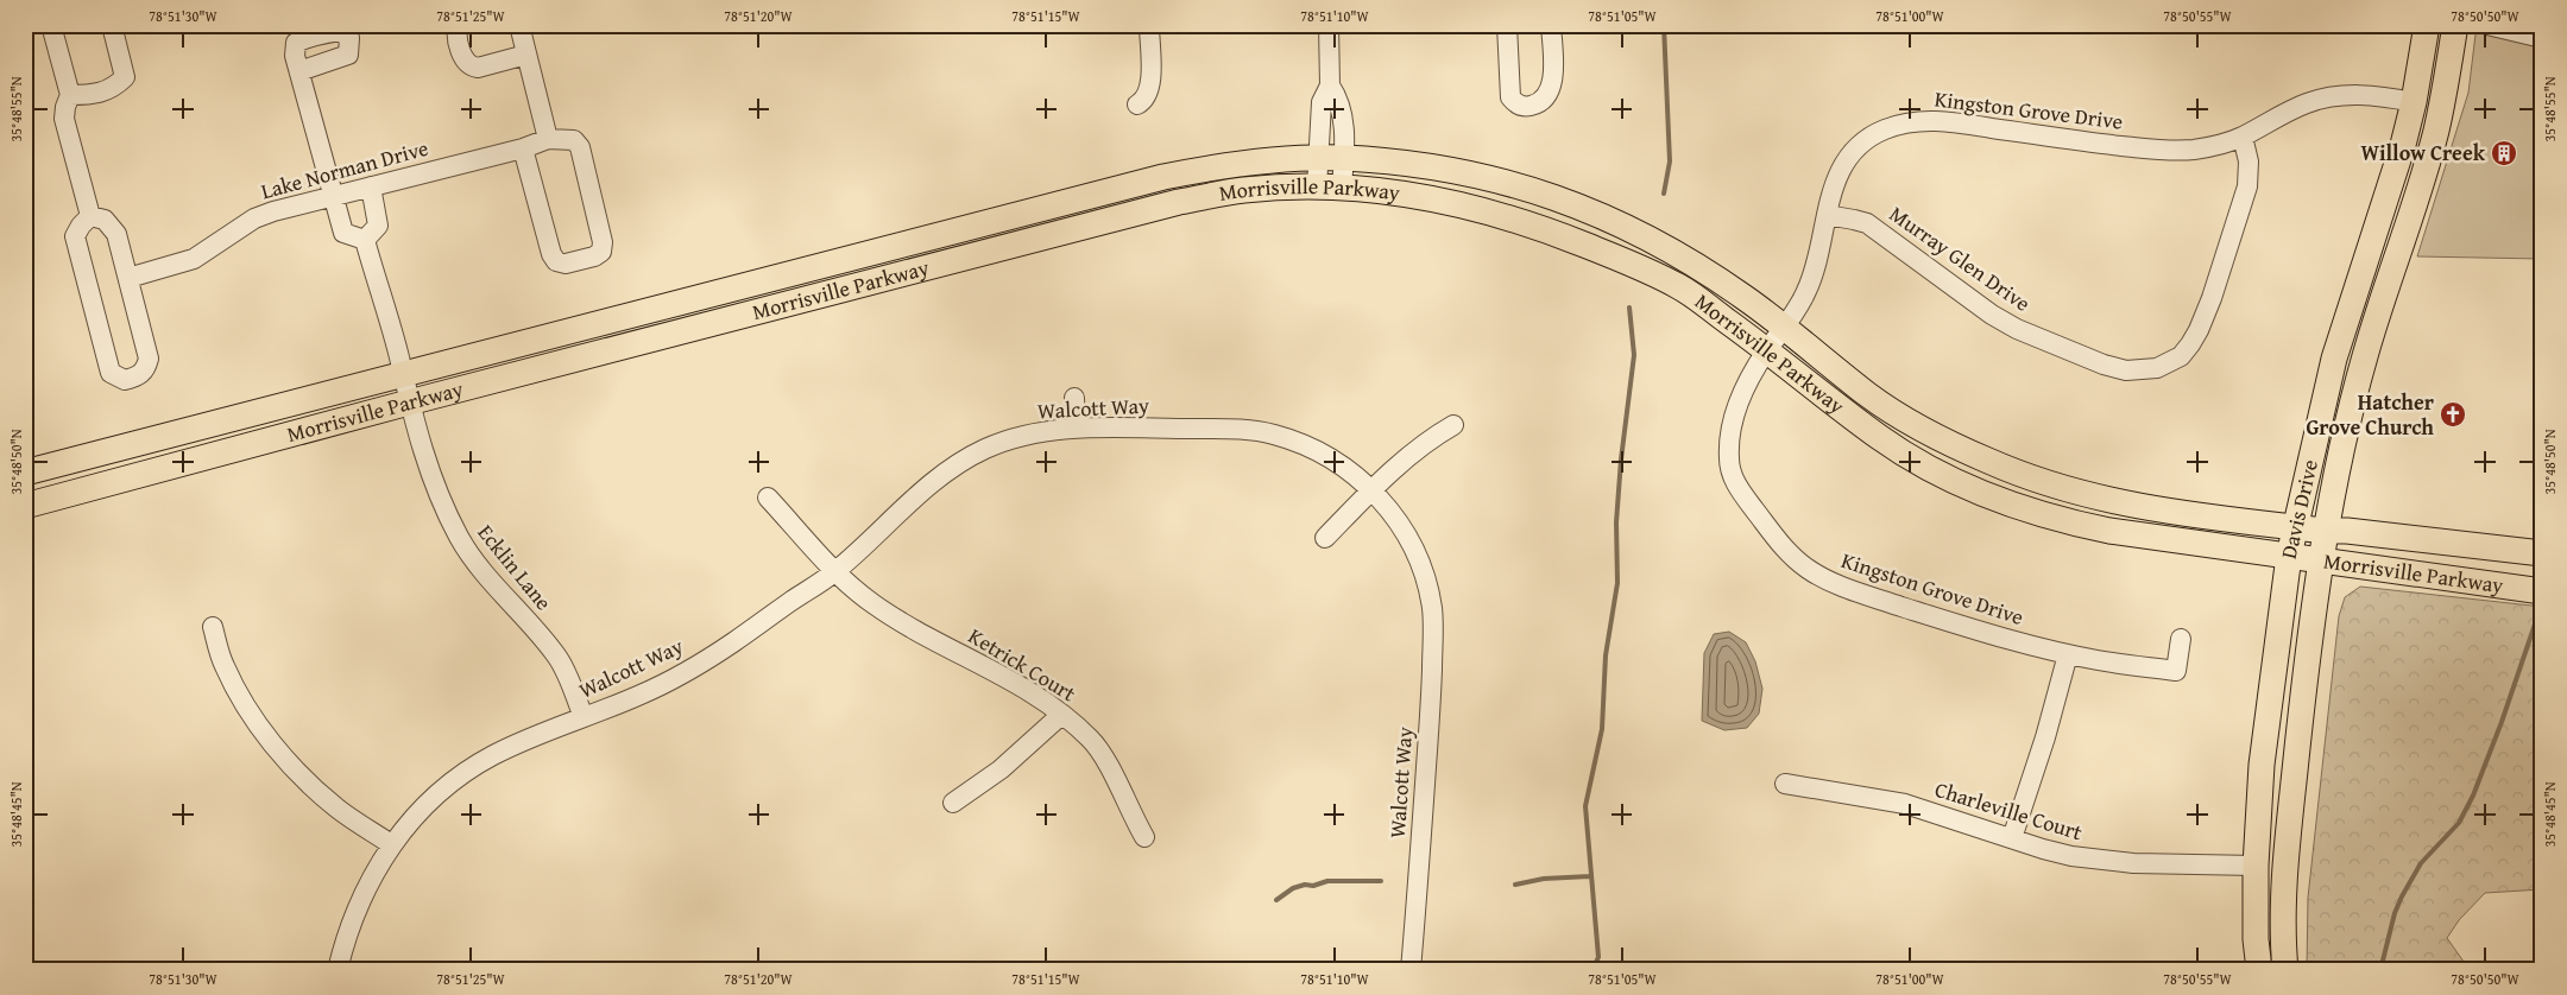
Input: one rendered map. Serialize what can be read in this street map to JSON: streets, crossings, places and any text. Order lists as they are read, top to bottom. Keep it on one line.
{"streets":{"main road":["Morrisville Parkway","Davis Drive"],"street":["Kingston Grove Drive","Lake Norman Drive","Murray Glen Drive","Walcott Way","Ecklin Lane","Ketrick Court","Charleville Court"]},"crossings":[["Kingston Grove Drive","Morrisville Parkway"],["Kingston Grove Drive","Murray Glen Drive"],["Kingston Grove Drive","Davis Drive"],["Morrisville Parkway","Davis Drive"],["Morrisville Parkway","Ecklin Lane"],["Walcott Way","Ecklin Lane"],["Walcott Way","Ketrick Court"],["Davis Drive","Charleville Court"]],"places":{"building":["Willow Creek"],"church":["Hatcher Grove Church"]},"coordinates":["78°51'30\"W","78°51'25\"W","78°51'20\"W","78°51'15\"W","78°51'10\"W","78°51'05\"W","78°51'00\"W","78°50'55\"W","78°50'50\"W","35°48'55\"N","35°48'50\"N","35°48'45\"N"]}
